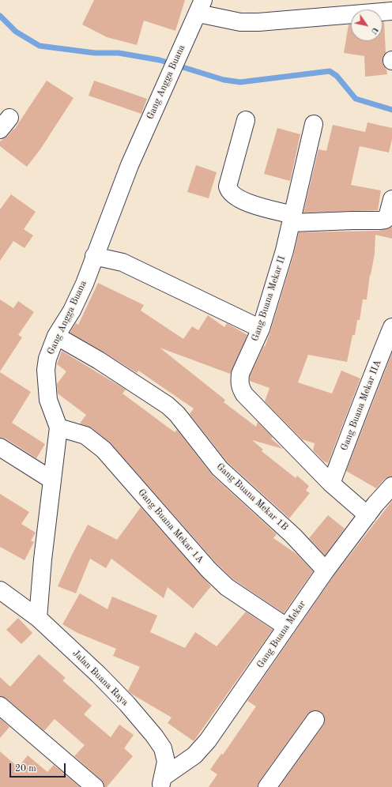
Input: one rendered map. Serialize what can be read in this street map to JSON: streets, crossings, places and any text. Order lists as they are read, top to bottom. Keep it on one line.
{"streets":{"street":["Gang Angga Buana","Gang Buana Mekar II","Gang Buana Mekar IIA","Gang Buana Mekar 1B","Gang Buana Mekar 1A","Gang Buana Mekar","Jalan Buana Raya"]},"crossings":[["Gang Angga Buana","Gang Buana Mekar 1B"],["Gang Angga Buana","Gang Buana Mekar 1A"],["Gang Angga Buana","Jalan Buana Raya"],["Gang Buana Mekar II","Gang Buana Mekar IIA"],["Gang Buana Mekar II","Gang Buana Mekar"],["Gang Buana Mekar 1B","Gang Buana Mekar"],["Gang Buana Mekar 1A","Gang Buana Mekar"],["Gang Buana Mekar","Jalan Buana Raya"]],"scale_bar":"20 m","north":"bottom right"}
